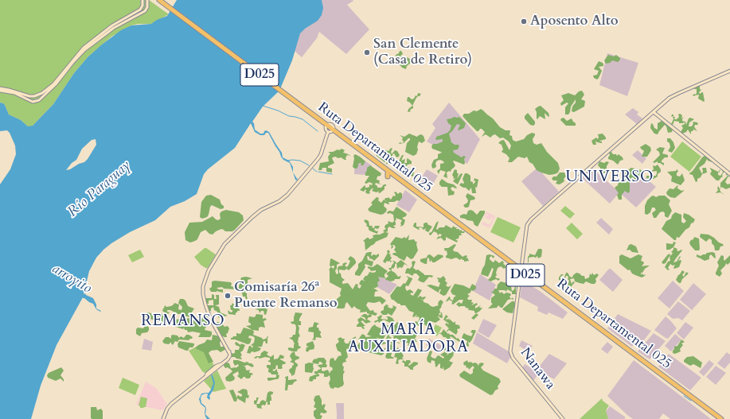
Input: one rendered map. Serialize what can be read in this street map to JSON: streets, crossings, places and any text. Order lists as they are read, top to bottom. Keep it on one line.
{"streets":{"highway":["D025","Ruta Departamental 025"],"street":["Nanawa"]},"crossings":[["Ruta Departamental 025","Nanawa"]],"districts":["UNIVERSO","REMANSO","MARÍA AUXILIADORA"],"water":["Río Paraguay","arroyito"],"places":["Aposento Alto","San Clemente (Casa de Retiro)","Comisaría 26ª Puente Remanso"]}
